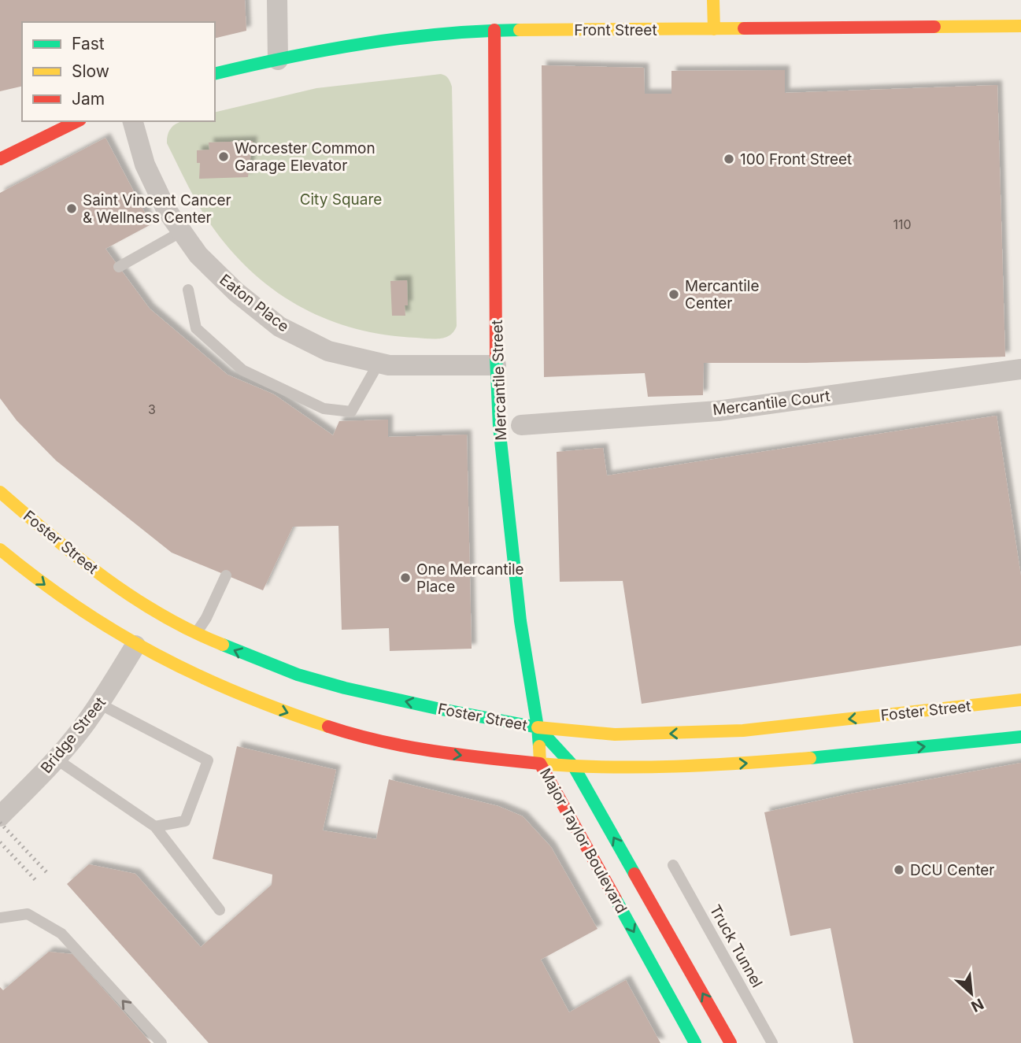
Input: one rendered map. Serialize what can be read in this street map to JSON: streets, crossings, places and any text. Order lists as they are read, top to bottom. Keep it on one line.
{"streets":{"main road":["Front Street","Mercantile Street","Foster Street","Major Taylor Boulevard"],"street":["Eaton Place","Mercantile Court","Bridge Street"],"lane":["Truck Tunnel"]},"crossings":[["Front Street","Mercantile Street"],["Eaton Place","Mercantile Street"],["Mercantile Street","Foster Street"],["Mercantile Street","Major Taylor Boulevard"],["Foster Street","Major Taylor Boulevard"]],"parks":["City Square"],"places":["Worcester Common Garage Elevator","100 Front Street","Saint Vincent Cancer & Wellness Center","Mercantile Center","One Mercantile Place","DCU Center"],"house_numbers":["110","3"],"legend":["Fast","Slow","Jam"],"north":"bottom right"}
